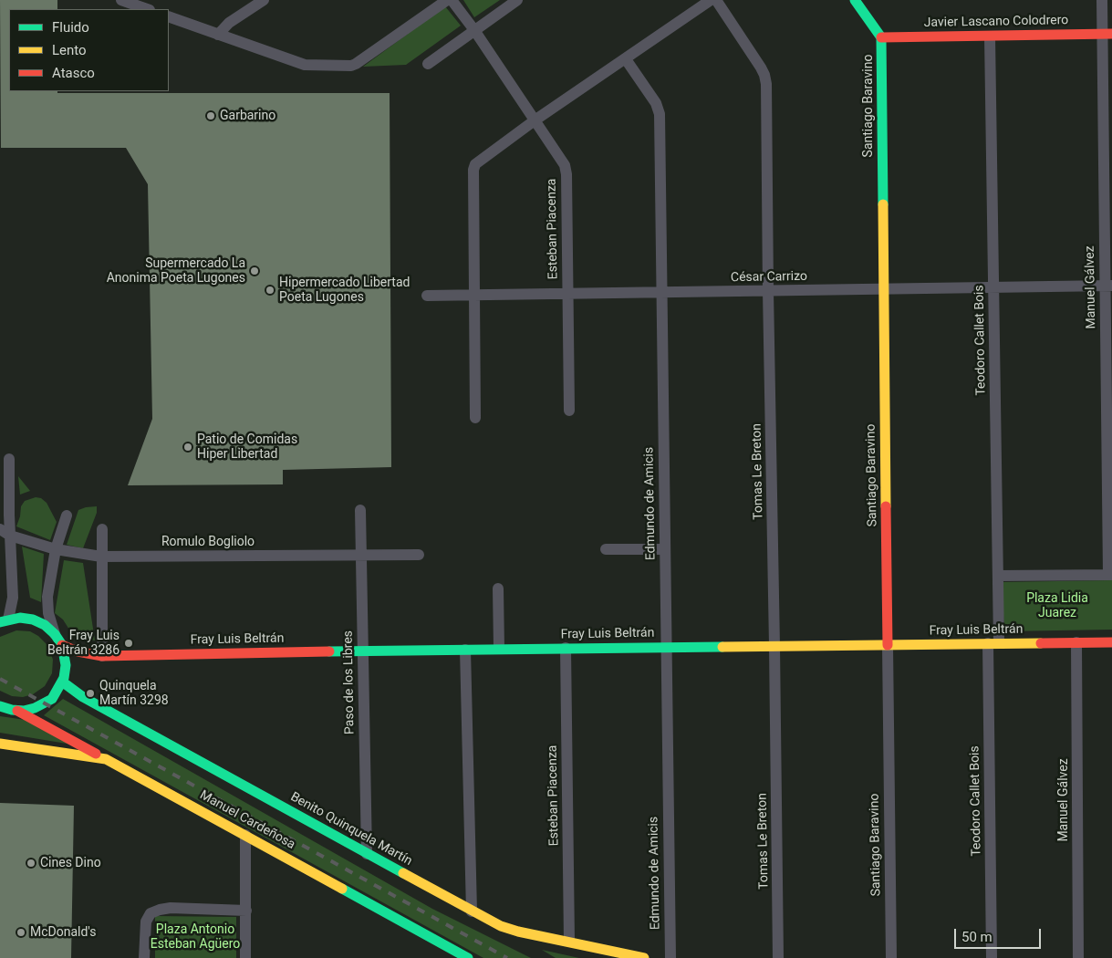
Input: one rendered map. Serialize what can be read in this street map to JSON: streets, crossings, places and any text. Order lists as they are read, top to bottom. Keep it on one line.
{"streets":{"main road":["Javier Lascano Colodrero","Santiago Baravino","Fray Luis Beltrán","Manuel Cardeñosa","Benito Quinquela Martín"],"street":["Esteban Piacenza","César Carrizo","Manuel Gálvez","Teodoro Callet Bois","Tomas Le Breton","Edmundo de Amicis","Romulo Bogliolo","Paso de los Libres"]},"crossings":[["Javier Lascano Colodrero","Santiago Baravino"],["Javier Lascano Colodrero","Manuel Gálvez"],["Javier Lascano Colodrero","Teodoro Callet Bois"],["Santiago Baravino","César Carrizo"],["Santiago Baravino","Fray Luis Beltrán"],["Esteban Piacenza","César Carrizo"],["Esteban Piacenza","Fray Luis Beltrán"],["Esteban Piacenza","Benito Quinquela Martín"],["César Carrizo","Manuel Gálvez"],["César Carrizo","Teodoro Callet Bois"],["César Carrizo","Tomas Le Breton"],["César Carrizo","Edmundo de Amicis"],["Manuel Gálvez","Fray Luis Beltrán"],["Teodoro Callet Bois","Fray Luis Beltrán"],["Tomas Le Breton","Fray Luis Beltrán"],["Edmundo de Amicis","Fray Luis Beltrán"],["Romulo Bogliolo","Paso de los Libres"],["Fray Luis Beltrán","Paso de los Libres"],["Paso de los Libres","Benito Quinquela Martín"]],"parks":["Plaza Lidia Juarez","Plaza Antonio Esteban Agüero"],"places":["Garbarino","Supermercado La Anonima Poeta Lugones","Hipermercado Libertad Poeta Lugones","Patio de Comidas Hiper Libertad","Fray Luis Beltrán 3286","Quinquela Martín 3298","Cines Dino","McDonald's"],"legend":["Fluido","Lento","Atasco"],"scale_bar":"50 m"}
